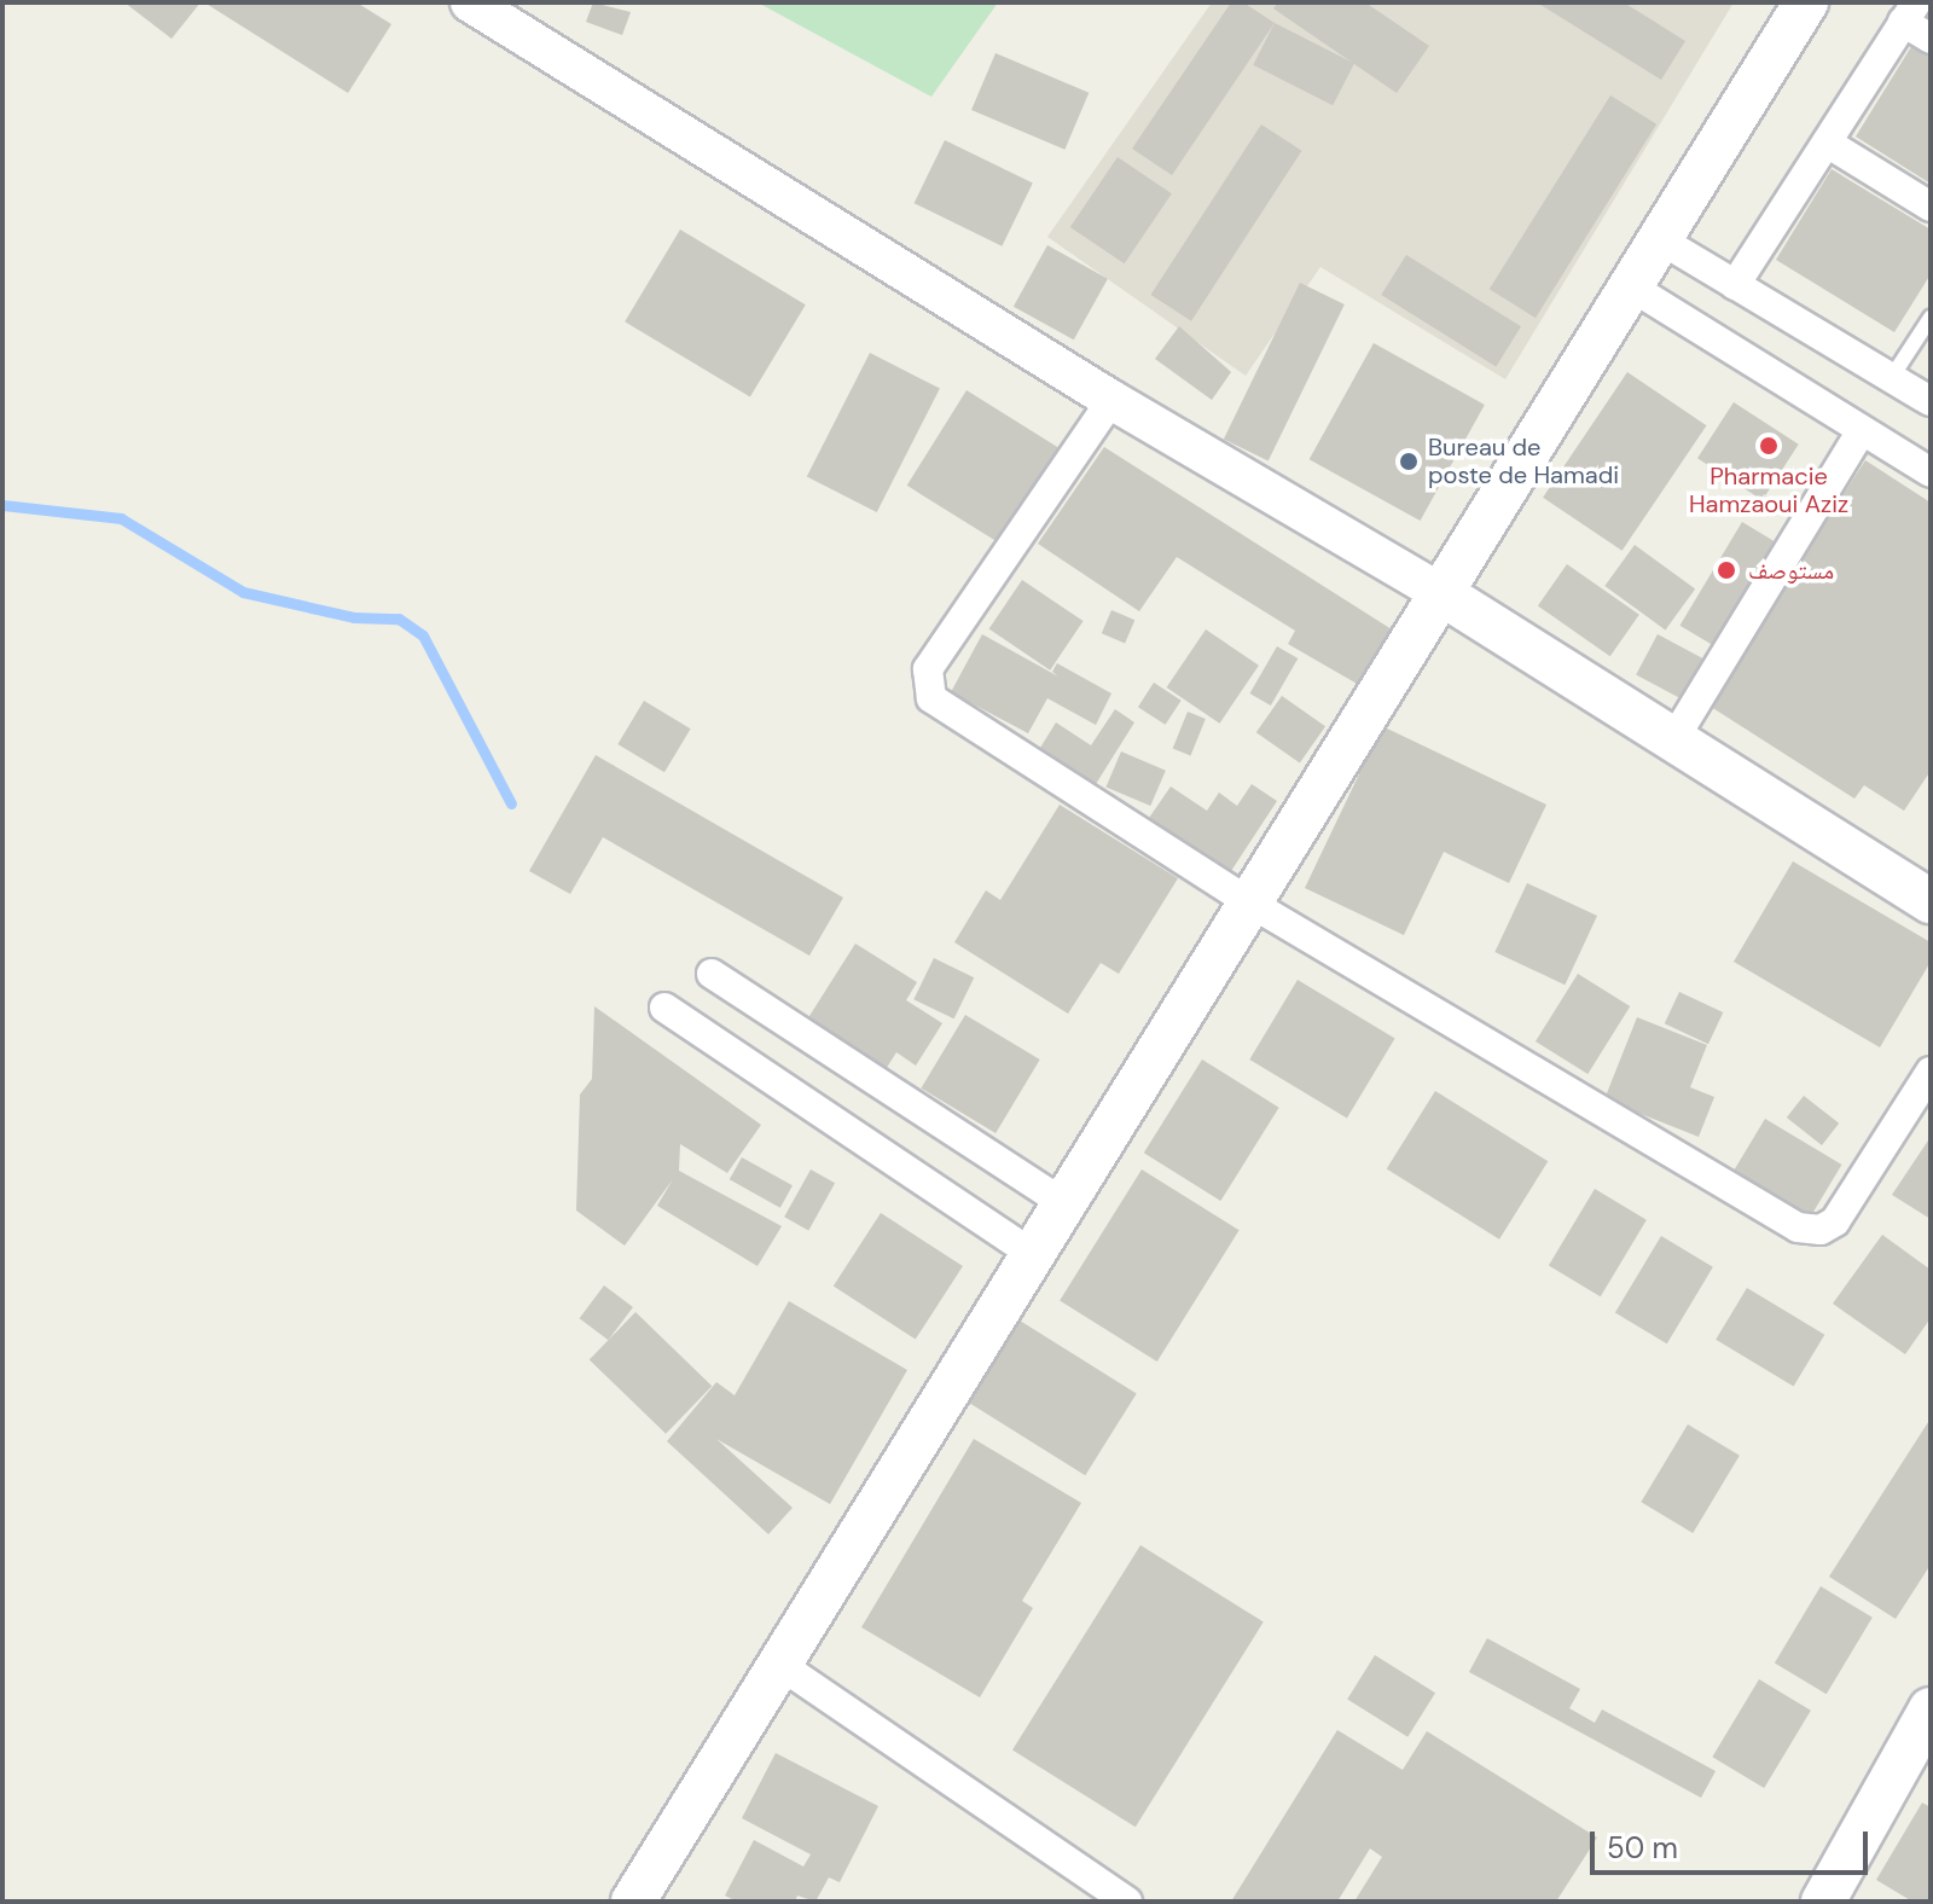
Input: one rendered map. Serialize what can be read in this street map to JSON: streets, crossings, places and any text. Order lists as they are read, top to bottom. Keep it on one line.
{"places":["Pharmacie Hamzaoui Aziz","Bureau de poste de Hamadi","مستوصف"],"scale_bar":"50 m"}
